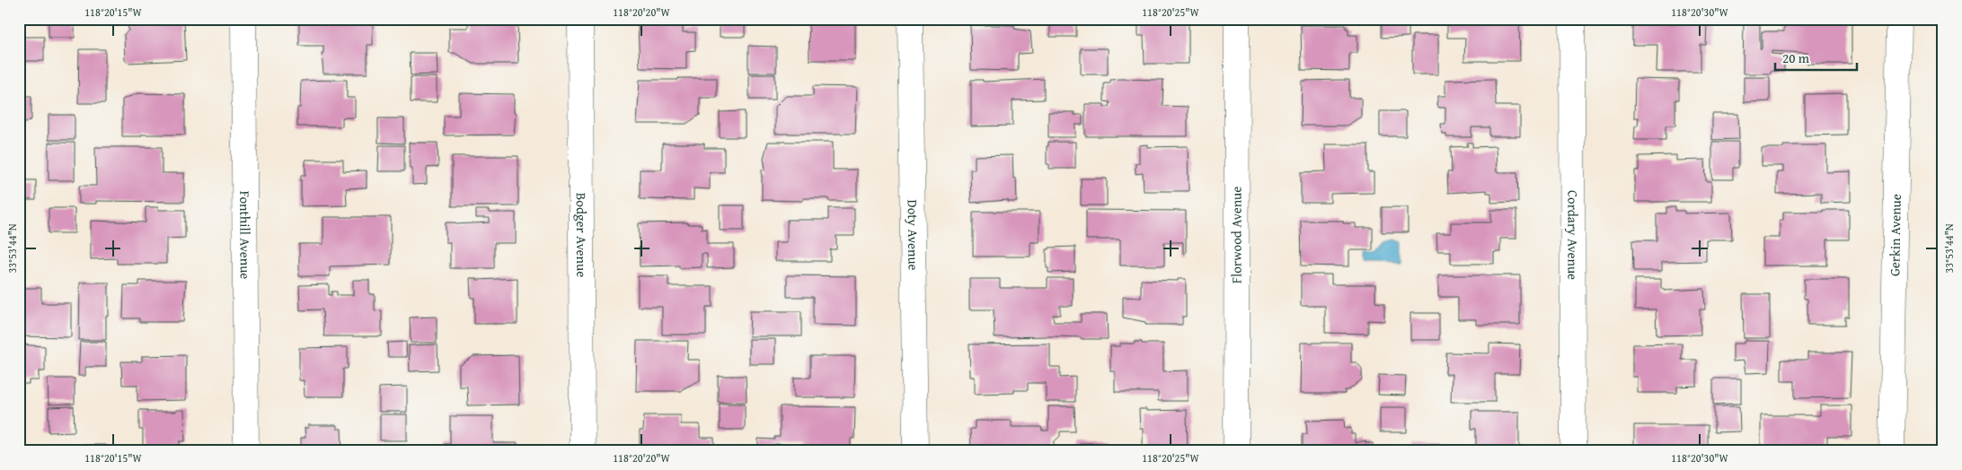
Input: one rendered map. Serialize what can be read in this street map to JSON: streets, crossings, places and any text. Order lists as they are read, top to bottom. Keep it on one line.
{"streets":{"street":["Fonthill Avenue","Bodger Avenue","Doty Avenue","Florwood Avenue","Cordary Avenue","Gerkin Avenue"]},"scale_bar":"20 m","coordinates":["118°20'15\"W","118°20'20\"W","118°20'25\"W","118°20'30\"W","33°53'44\"N"]}
